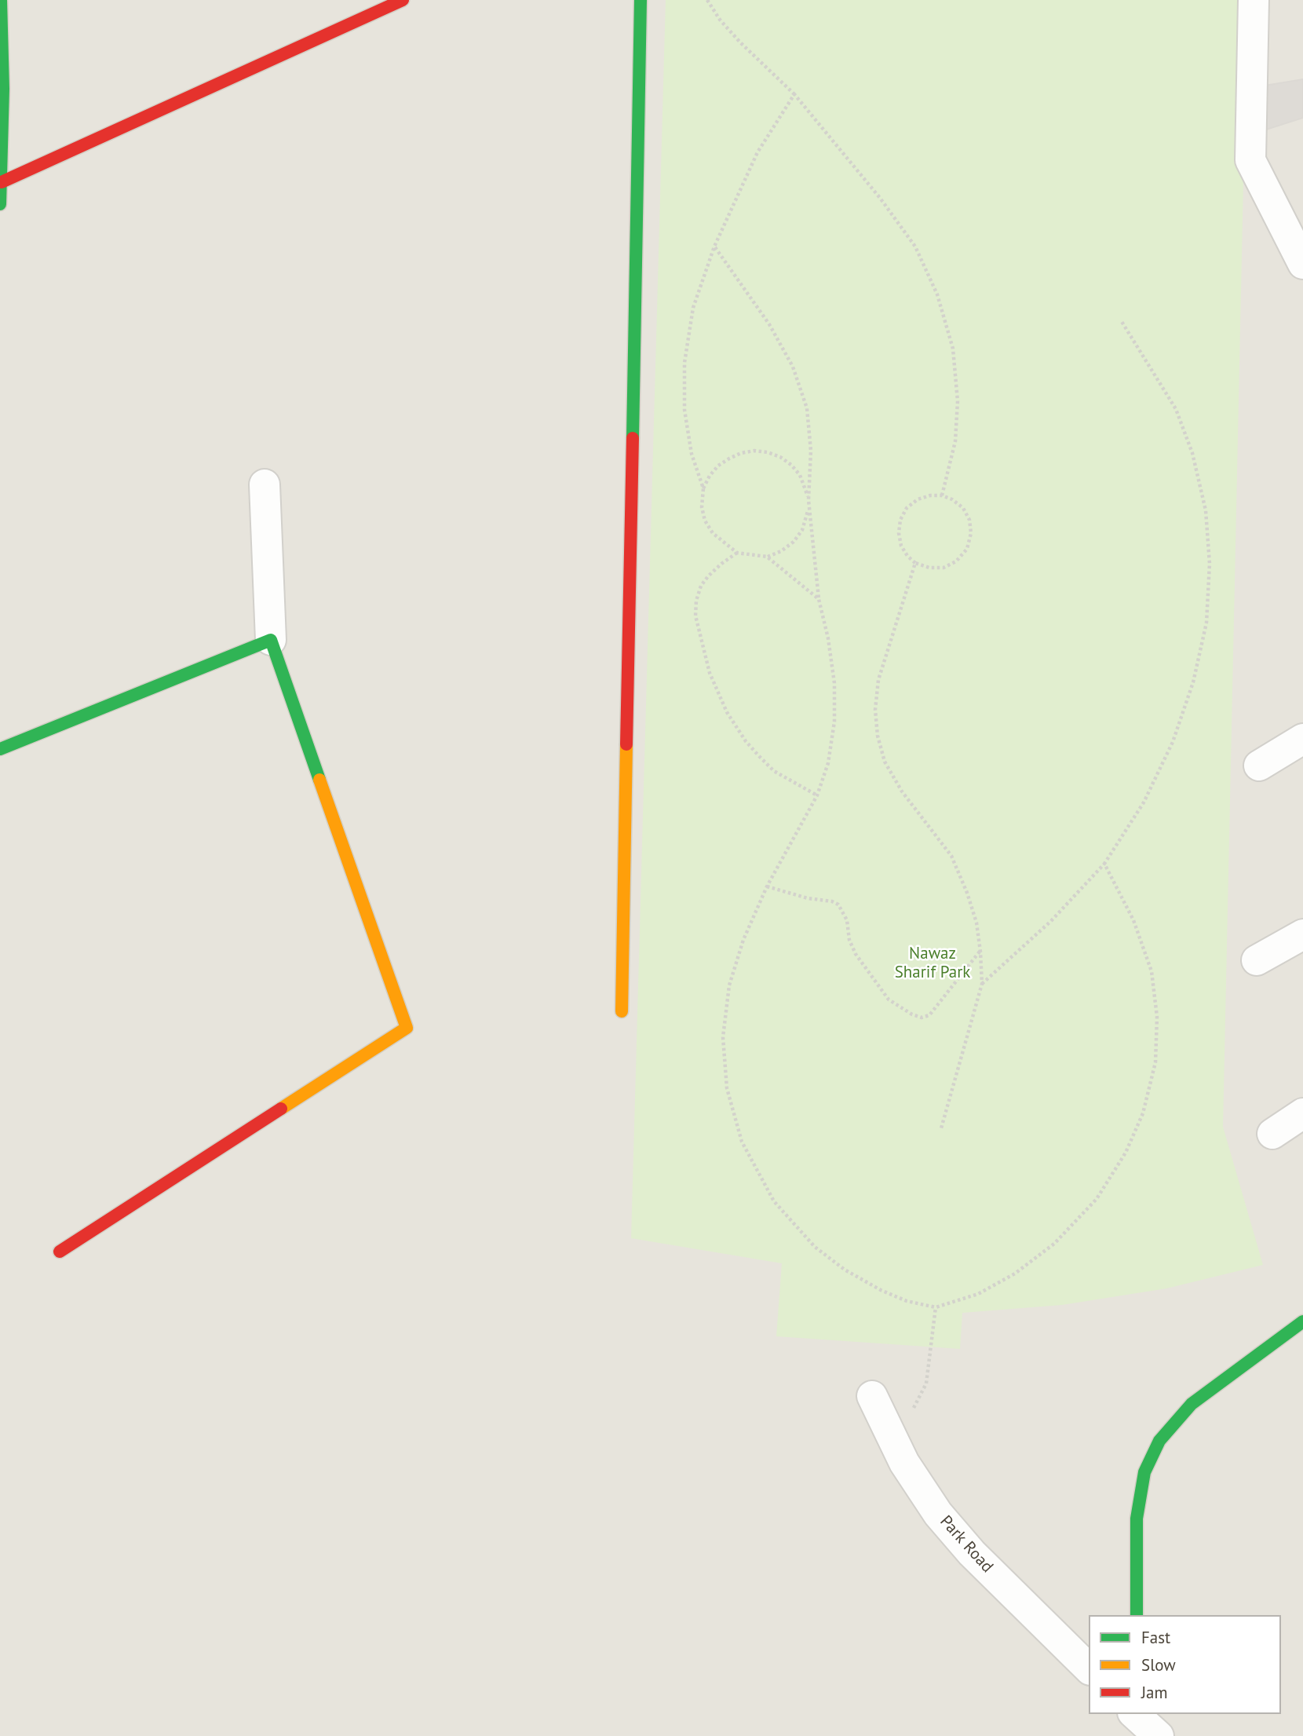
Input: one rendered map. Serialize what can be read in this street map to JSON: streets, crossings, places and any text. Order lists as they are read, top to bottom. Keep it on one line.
{"streets":{"street":["Park Road"]},"parks":["Nawaz Sharif Park"],"legend":["Fast","Slow","Jam"]}
